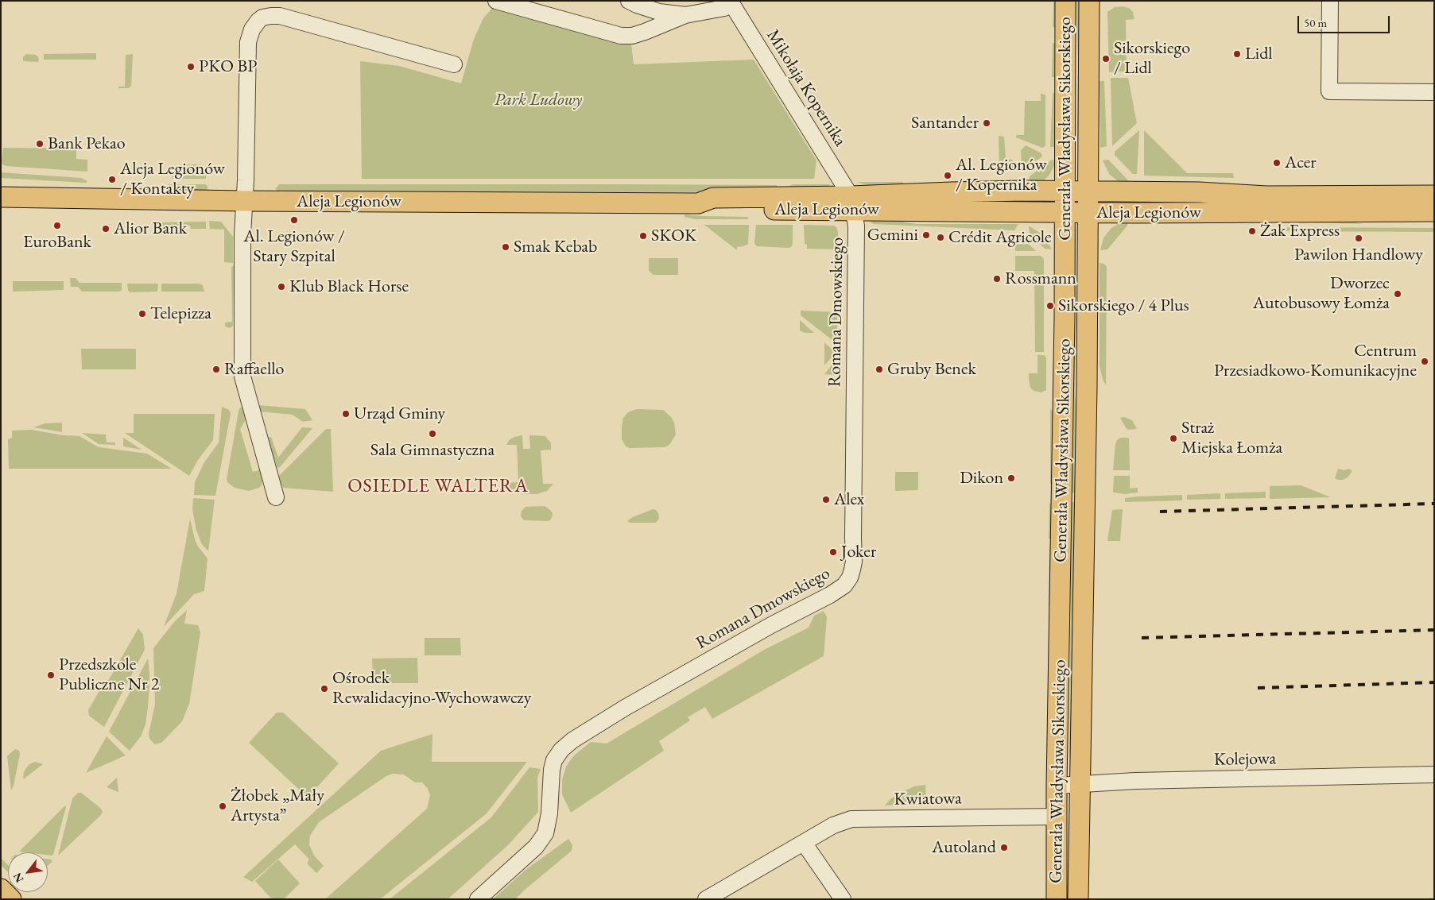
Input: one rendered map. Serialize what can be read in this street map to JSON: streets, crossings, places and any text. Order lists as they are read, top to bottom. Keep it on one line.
{"streets":{"main road":["Generała Władysława Sikorskiego","Aleja Legionów"],"street":["Mikołaja Kopernika","Romana Dmowskiego","Kolejowa","Kwiatowa"]},"crossings":[["Mikołaja Kopernika","Aleja Legionów"],["Mikołaja Kopernika","Romana Dmowskiego"],["Generała Władysława Sikorskiego","Aleja Legionów"],["Generała Władysława Sikorskiego","Kolejowa"],["Generała Władysława Sikorskiego","Kwiatowa"],["Aleja Legionów","Romana Dmowskiego"]],"districts":["OSIEDLE WALTERA"],"parks":["Park Ludowy"],"places":["Lidl","Sikorskiego / Lidl","PKO BP","Santander","Bank Pekao","Acer","Al. Legionów / Kopernika","Aleja Legionów / Kontakty","Al. Legionów / Stary Szpital","EuroBank","Alior Bank","Żak Express","Gemini","SKOK","Crédit Agricole","Pawilon Handlowy","Smak Kebab","Rossmann","Klub Black Horse","Dworzec Autobusowy Łomża","Sikorskiego / 4 Plus","Telepizza","Centrum Przesiadkowo-Komunikacyjne","Raffaello","Gruby Benek","Urząd Gminy","Sala Gimnastyczna","Straż Miejska Łomża","Dikon","Alex","Joker","Przedszkole Publiczne Nr 2","Ośrodek Rewalidacyjno-Wychowawczy","Żłobek „Mały Artysta”","Autoland"],"scale_bar":"50 m","north":"bottom left"}
